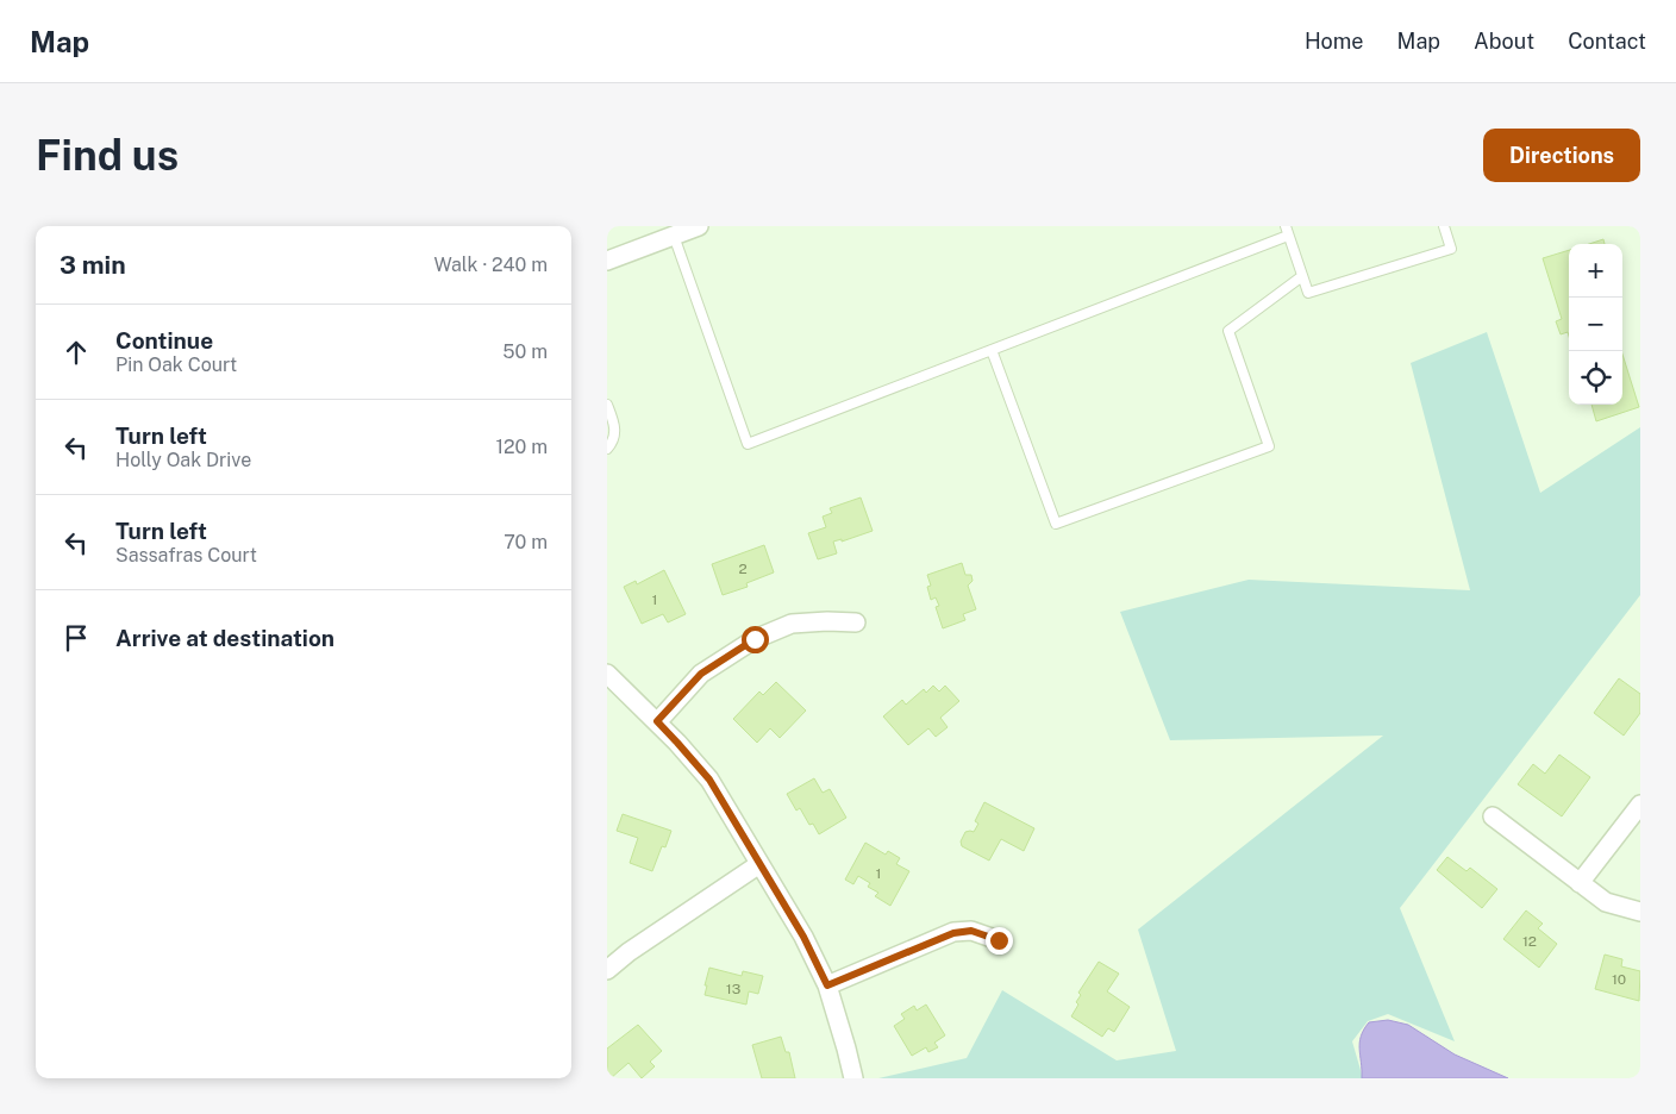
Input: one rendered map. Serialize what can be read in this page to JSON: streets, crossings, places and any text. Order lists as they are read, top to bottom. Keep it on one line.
{"house_numbers":["2","1","1","12","10","13"],"page":{"header":"Map","nav":["Home","Map","About","Contact"],"buttons":"Directions","title":"Find us","heading":["3 min","Walk · 240 m"],"map_buttons":["+","−"],"list":[["Continue","Pin Oak Court","50 m"],["Turn left","Holly Oak Drive","120 m"],["Turn left","Sassafras Court","70 m"],"Arrive at destination"]}}
